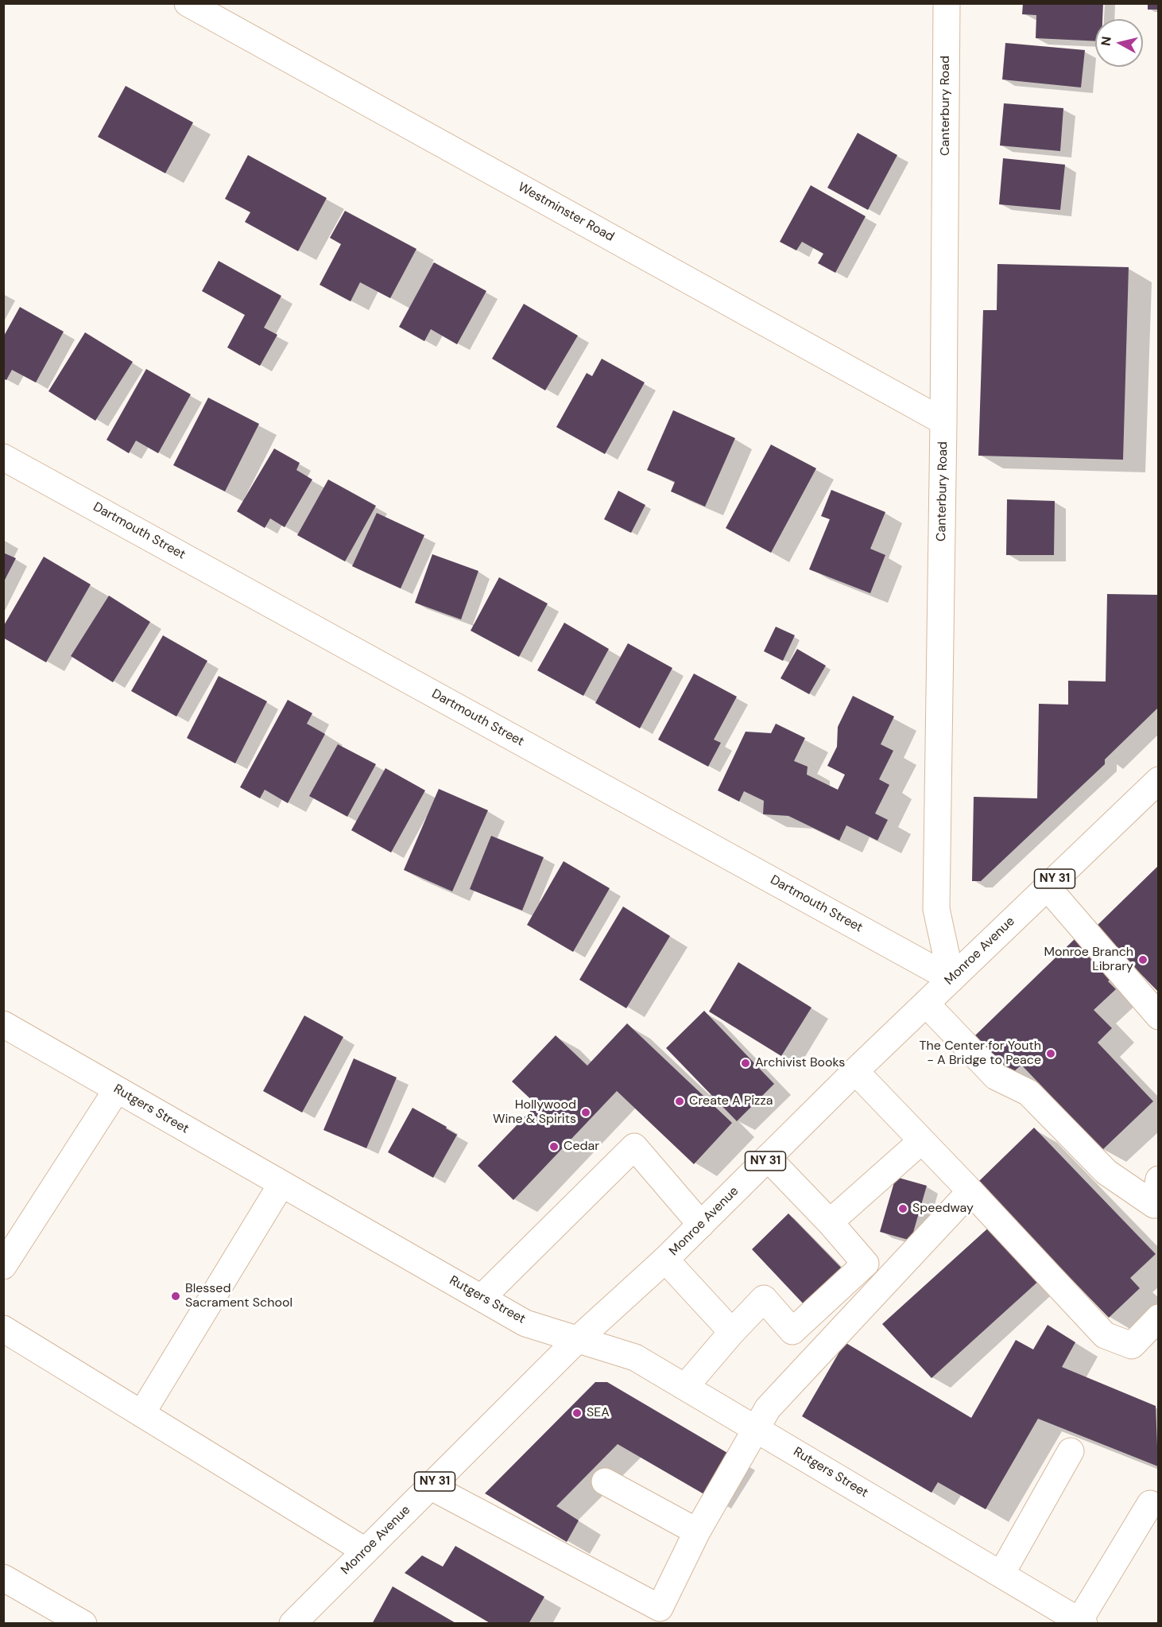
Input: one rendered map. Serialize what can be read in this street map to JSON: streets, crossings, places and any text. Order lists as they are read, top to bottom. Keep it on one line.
{"streets":{"street":["Canterbury Road","Westminster Road","Dartmouth Street","NY 31","Monroe Avenue","Rutgers Street"]},"crossings":[["Canterbury Road","Westminster Road"],["Canterbury Road","Dartmouth Street"],["Canterbury Road","Monroe Avenue"],["Dartmouth Street","Monroe Avenue"],["Monroe Avenue","Rutgers Street"]],"places":["Monroe Branch Library","The Center for Youth - A Bridge to Peace","Archivist Books","Create A Pizza","Hollywood Wine & Spirits","Cedar","Speedway","Blessed Sacrament School","SEA"],"north":"left"}
